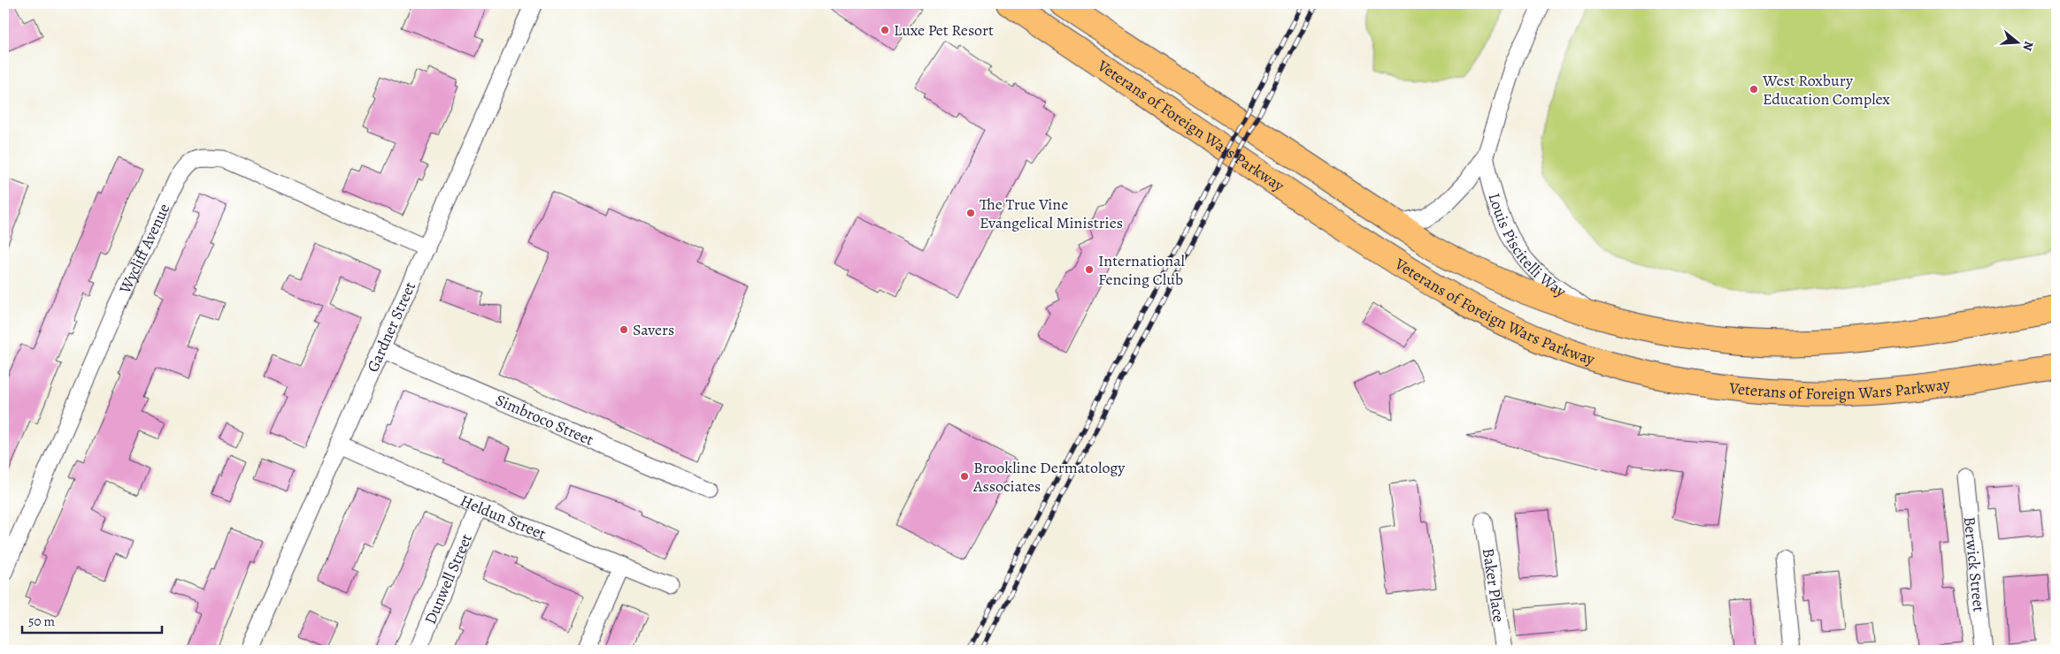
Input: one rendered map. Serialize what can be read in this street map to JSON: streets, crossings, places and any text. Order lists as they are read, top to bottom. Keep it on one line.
{"streets":{"highway":["Veterans of Foreign Wars Parkway"],"street":["Louis Piscitelli Way","Wycliff Avenue","Gardner Street","Simbroco Street","Heldun Street","Berwick Street","Dunwell Street","Baker Place"]},"crossings":[["Veterans of Foreign Wars Parkway","Louis Piscitelli Way"],["Wycliff Avenue","Gardner Street"],["Gardner Street","Simbroco Street"],["Gardner Street","Heldun Street"],["Heldun Street","Dunwell Street"]],"places":["Luxe Pet Resort","West Roxbury Education Complex","The True Vine Evangelical Ministries","International Fencing Club","Savers","Brookline Dermatology Associates"],"scale_bar":"50 m","north":"right"}
